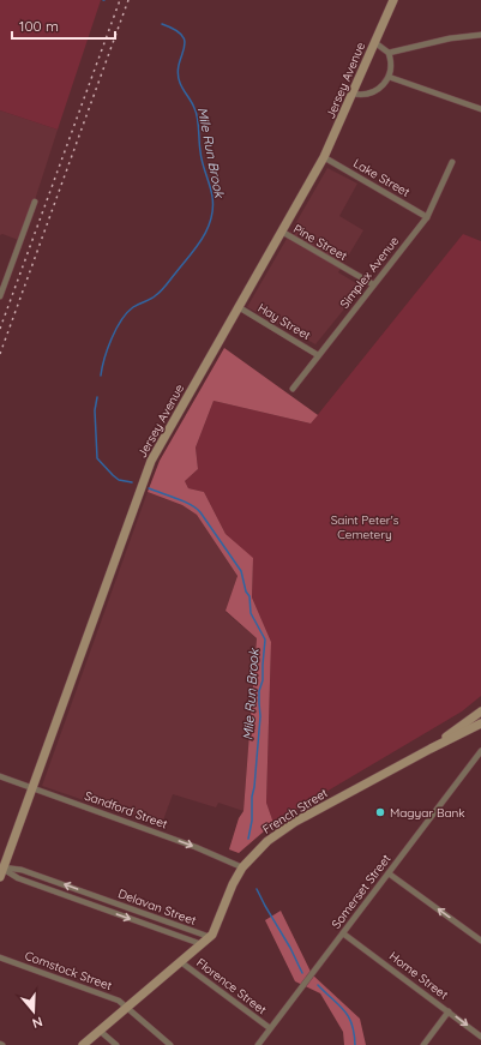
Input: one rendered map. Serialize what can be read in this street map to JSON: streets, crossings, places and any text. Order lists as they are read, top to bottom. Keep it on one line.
{"streets":{"street":["Jersey Avenue","Lake Street","Pine Street","Simplex Avenue","Hay Street","Sandford Street","French Street","Somerset Street","Delavan Street","Comstock Street","Home Street","Florence Street"]},"crossings":[["Jersey Avenue","Lake Street"],["Jersey Avenue","Pine Street"],["Jersey Avenue","Hay Street"],["Jersey Avenue","Sandford Street"],["Jersey Avenue","Delavan Street"],["Lake Street","Simplex Avenue"],["Pine Street","Simplex Avenue"],["Simplex Avenue","Hay Street"],["Sandford Street","French Street"],["French Street","Delavan Street"],["French Street","Comstock Street"],["French Street","Florence Street"],["Somerset Street","Home Street"],["Somerset Street","Florence Street"]],"one_way":["Sandford Street"],"water":["Mile Run Brook"],"parks":["Saint Peter's Cemetery"],"places":["Magyar Bank"],"scale_bar":"100 m","north":"bottom"}
